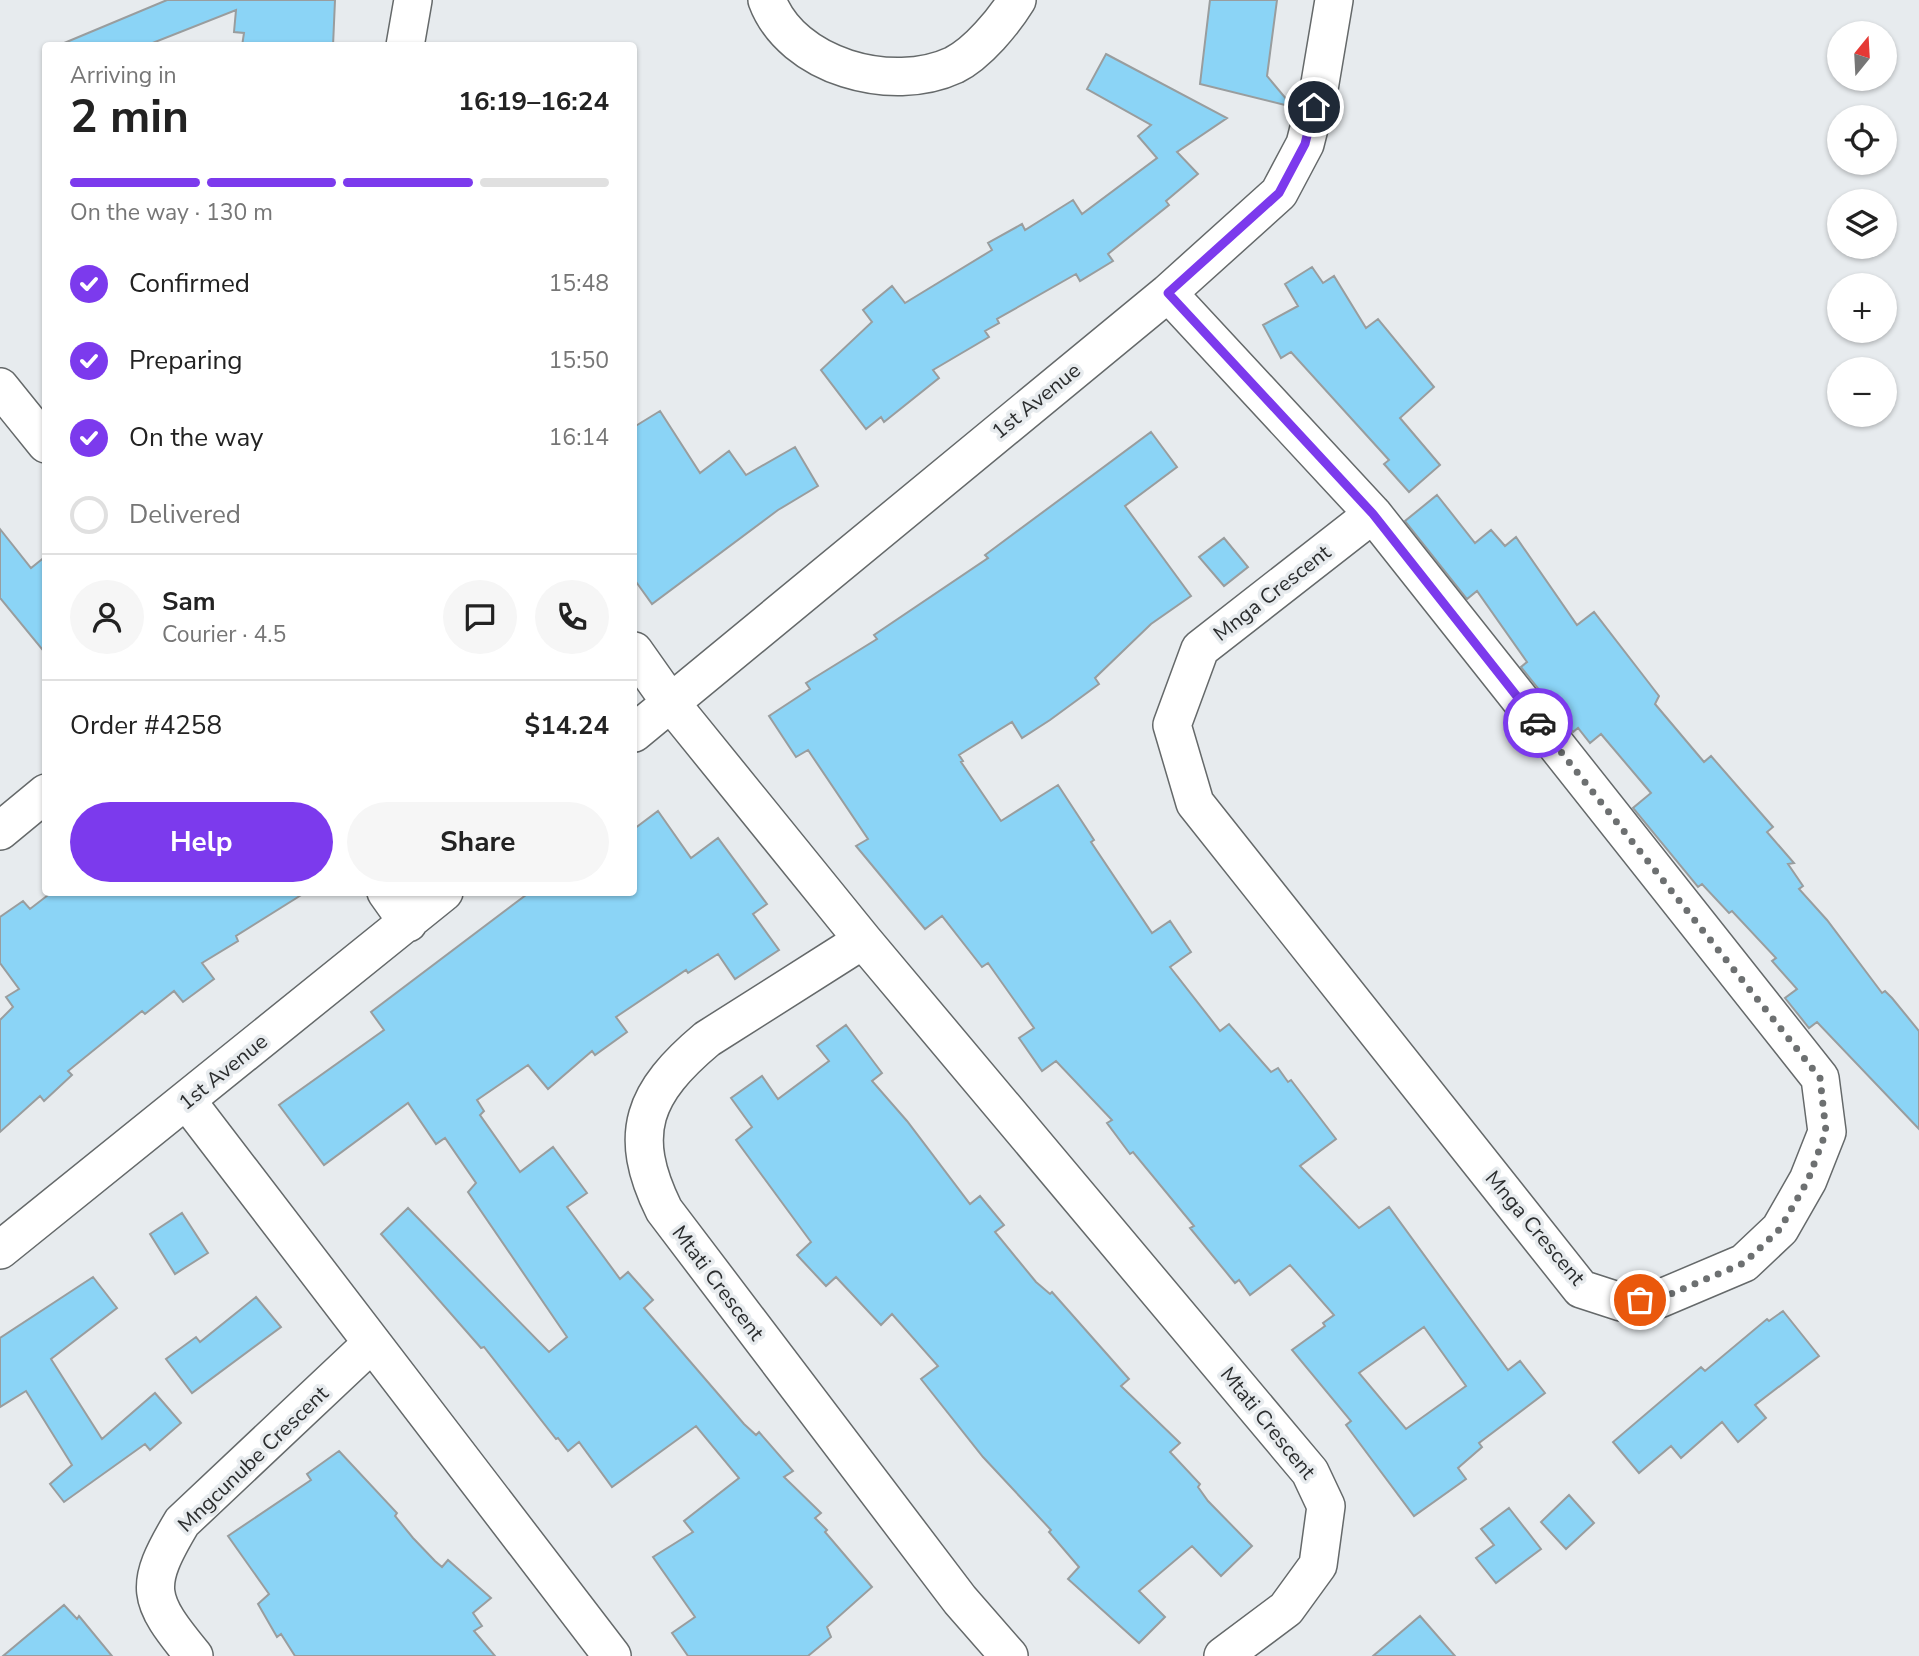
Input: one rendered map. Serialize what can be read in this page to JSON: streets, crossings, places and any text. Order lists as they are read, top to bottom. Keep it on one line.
{"streets":{"street":["1st Avenue","Mnga Crescent","Mtati Crescent","Mngcunube Crescent"]},"crossings":[["1st Avenue","Mnga Crescent"],["1st Avenue","Mtati Crescent"]],"north":"top","page":{"map_buttons":["+","−"],"heading":["2 min","Arriving in","16:19–16:24"],"panel":["Sam","Courier · 4.5","Order #4258","$14.24"],"bar":"On the way · 130 m","list":[["Confirmed","15:48"],["Preparing","15:50"],["On the way","16:14"],"Delivered"],"buttons":["Help","Share"]}}
